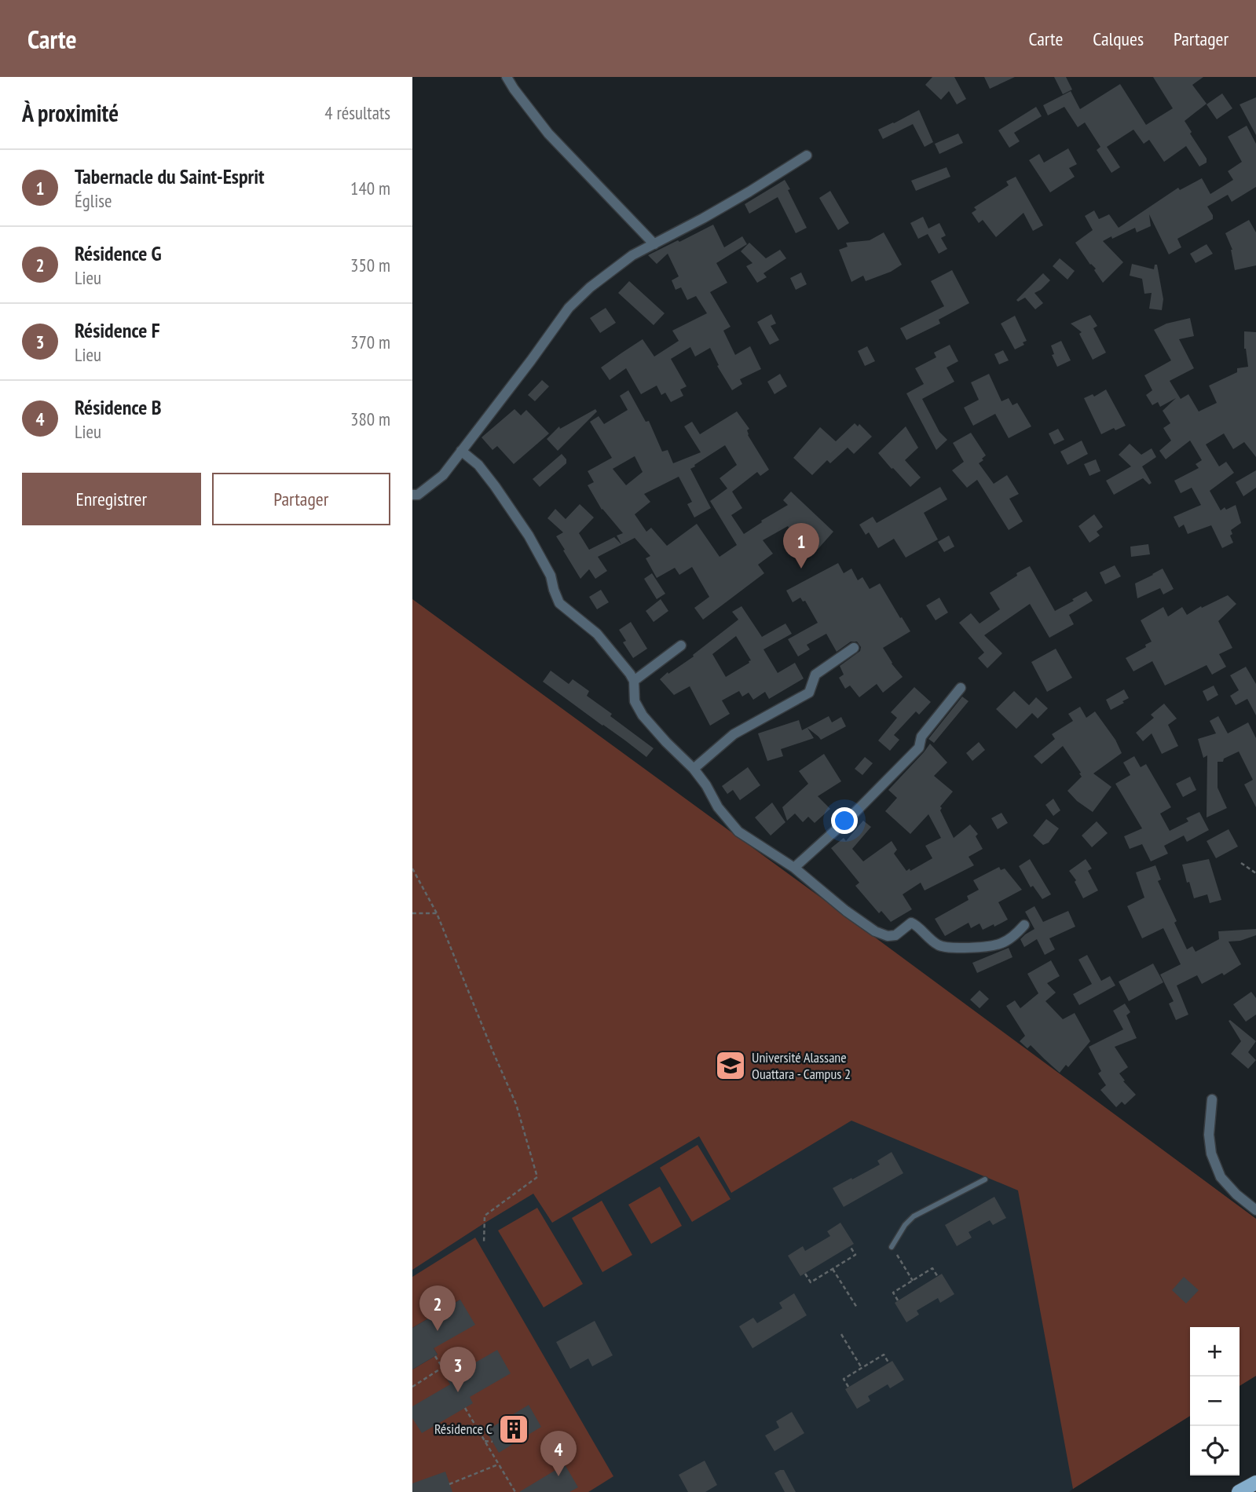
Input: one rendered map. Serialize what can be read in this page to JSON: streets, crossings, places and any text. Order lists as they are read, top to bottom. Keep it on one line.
{"places":{"school or university":["Université Alassane Ouattara - Campus 2"],"building":["Résidence C"]},"page":{"header":"Carte","nav":["Carte","Calques","Partager"],"heading":["À proximité","4 résultats"],"list":[{"mark":"1","name":"Tabernacle du Saint-Esprit","note":"Église","value":"140 m"},{"mark":"2","name":"Résidence G","note":"Lieu","value":"350 m"},{"mark":"3","name":"Résidence F","note":"Lieu","value":"370 m"},{"mark":"4","name":"Résidence B","note":"Lieu","value":"380 m"}],"buttons":["Enregistrer","Partager"],"pins":["1","2","3","4"],"map_buttons":["+","−"]}}
